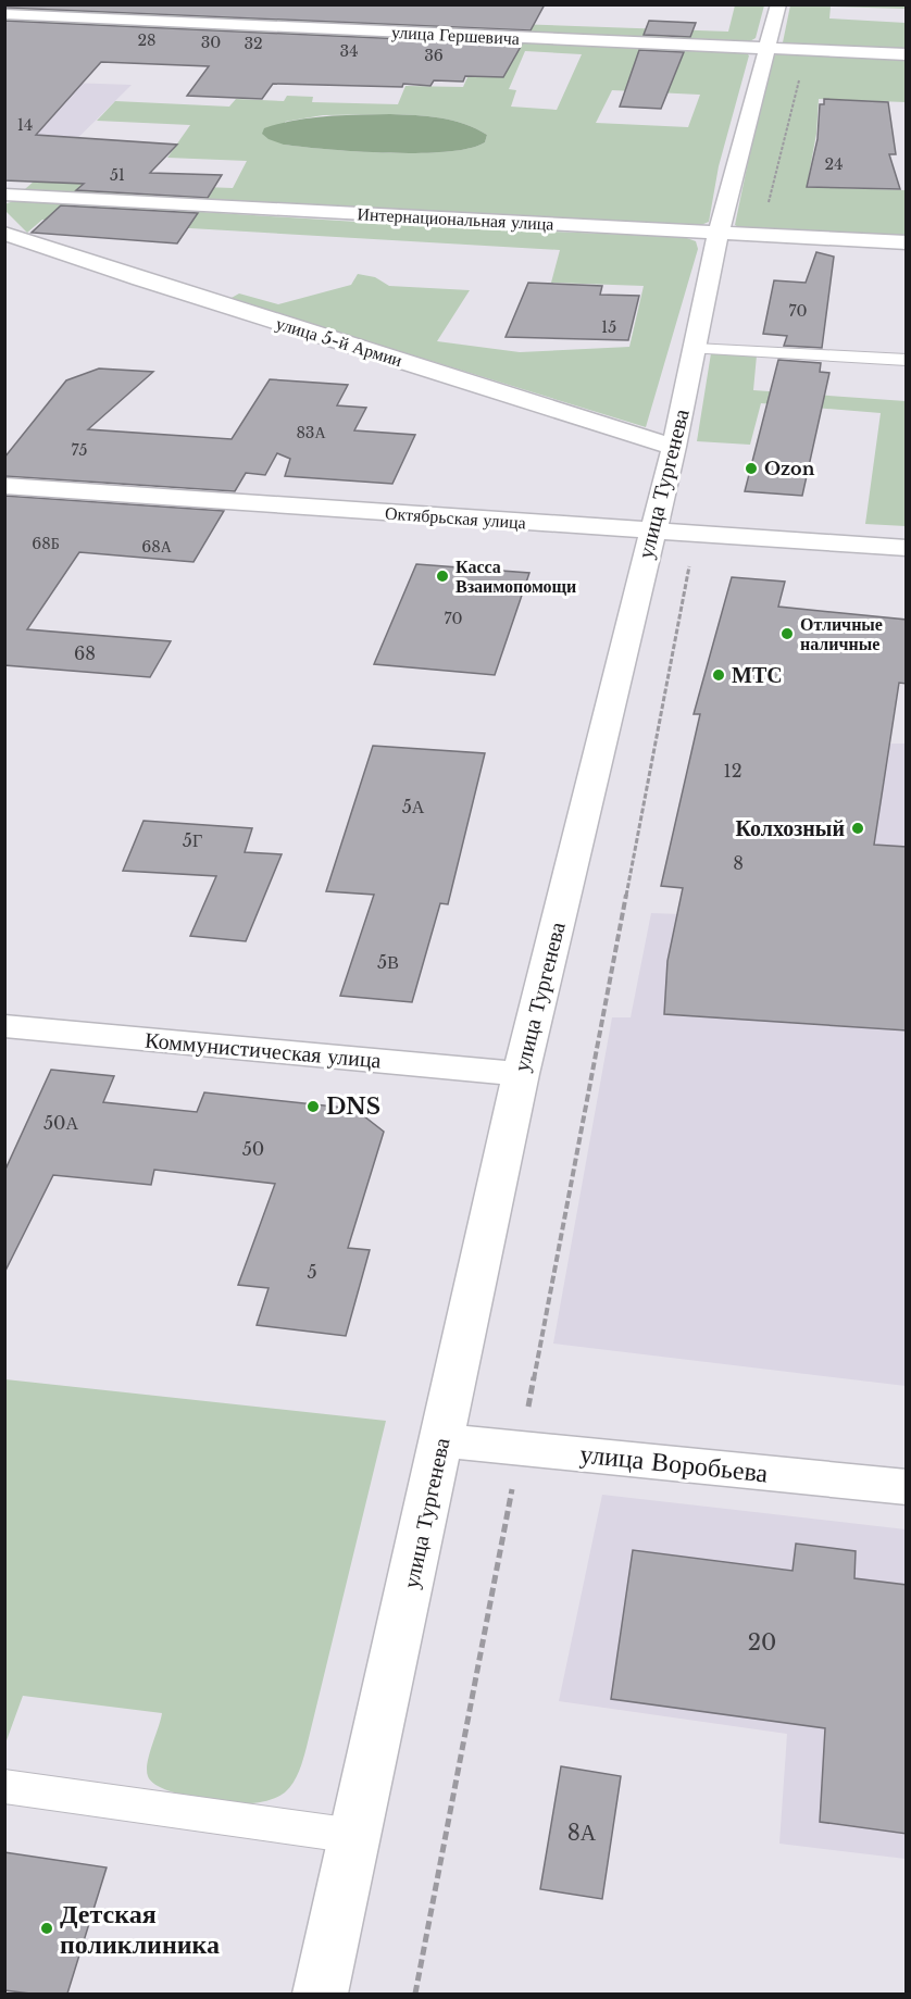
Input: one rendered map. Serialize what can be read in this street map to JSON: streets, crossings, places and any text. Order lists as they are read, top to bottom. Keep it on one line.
{"streets":{"street":["улица Гершевича","Интернациональная улица","улица 5-й Армии","улица Тургенева","Октябрьская улица","Коммунистическая улица","улица Воробьева"]},"crossings":[["улица Гершевича","улица Тургенева"],["Интернациональная улица","улица Тургенева"],["улица 5-й Армии","улица Тургенева"],["улица Тургенева","Октябрьская улица"],["улица Тургенева","Коммунистическая улица"],["улица Тургенева","улица Воробьева"]],"places":["Ozon","Касса Взаимопомощи","Отличные наличные","МТС","Колхозный","DNS","Детская поликлиника"],"house_numbers":["28","30","32","34","36","14","24","51","70","15","83А","75","68Б","68А","70","68","12","5А","5Г","8","5В","50А","50","5","20","8А"]}
